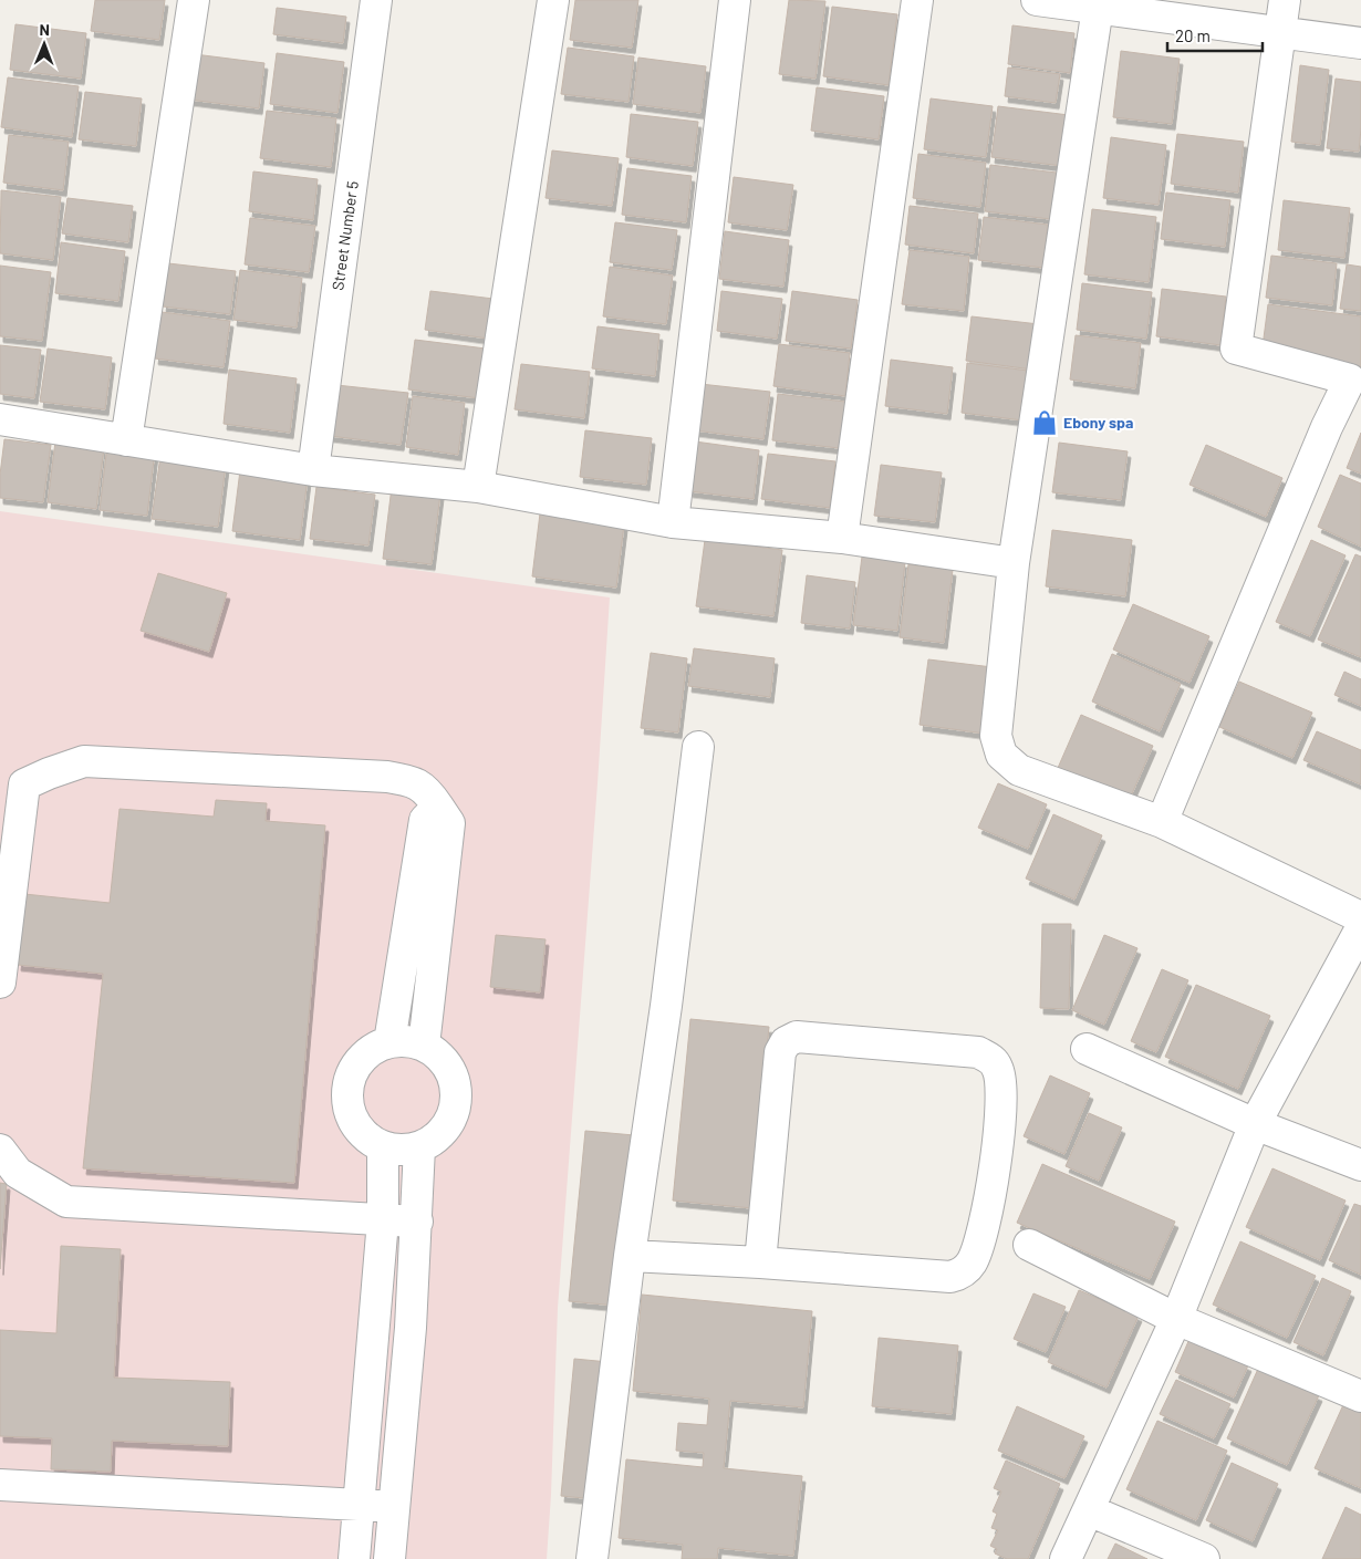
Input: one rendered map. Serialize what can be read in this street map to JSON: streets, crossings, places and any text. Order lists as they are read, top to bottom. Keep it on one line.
{"streets":{"street":["Street Number 5"]},"places":{"shop":["Ebony spa"]},"scale_bar":"20 m","north":"top"}
